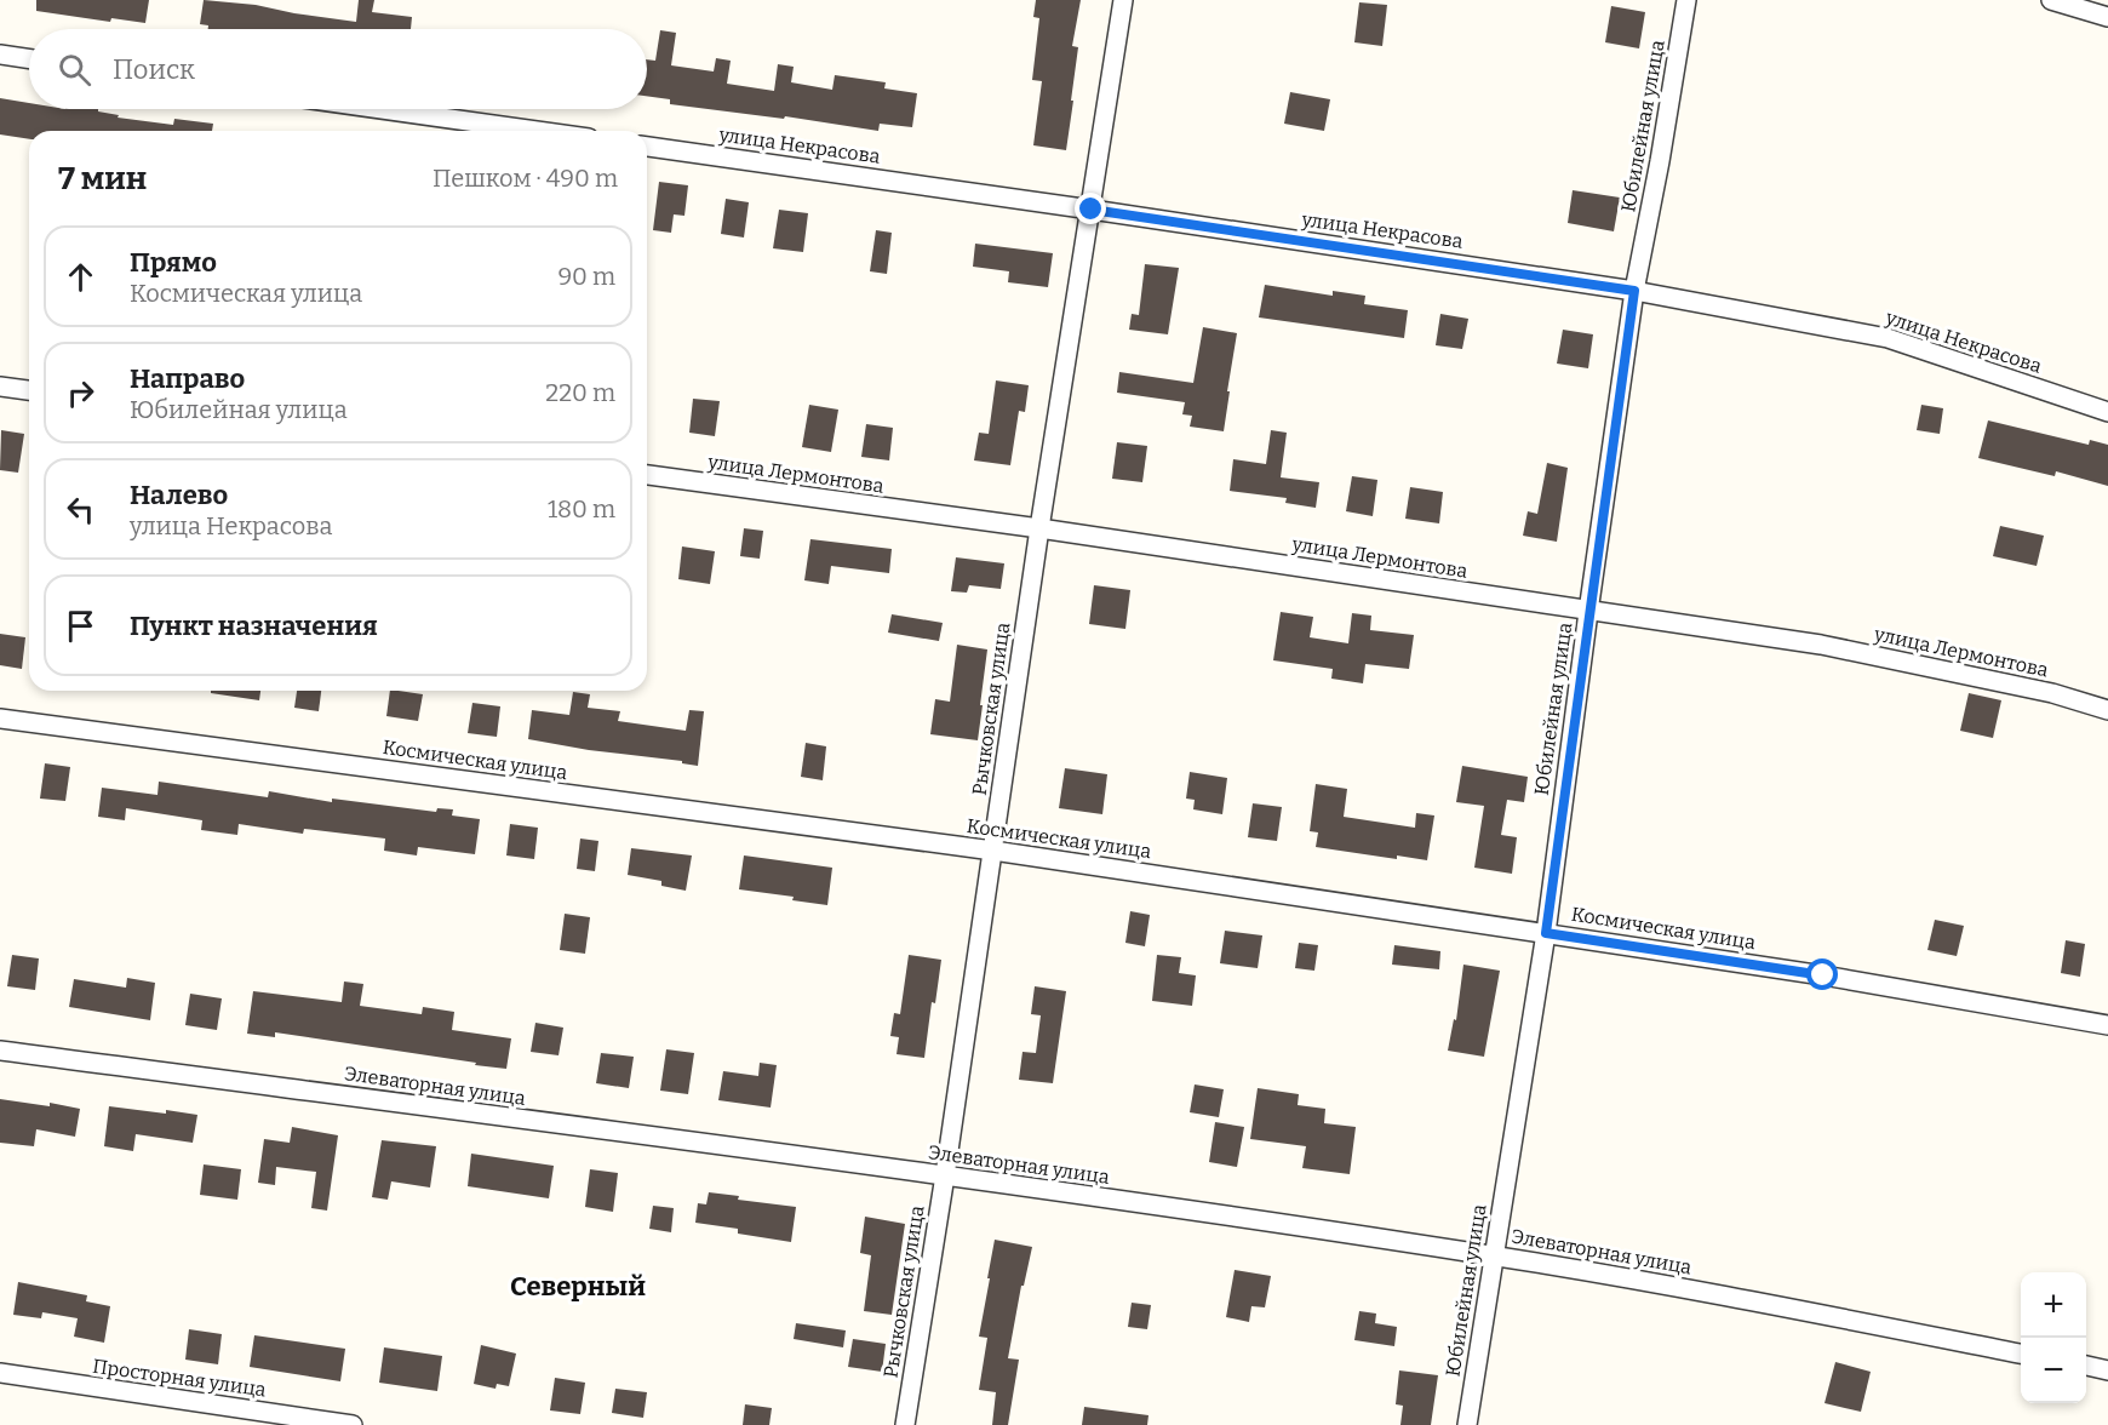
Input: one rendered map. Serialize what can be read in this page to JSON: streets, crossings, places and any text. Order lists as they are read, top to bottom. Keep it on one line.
{"streets":{"street":["Юбилейная улица","улица Некрасова","улица Лермонтова","Рычковская улица","Космическая улица","Элеваторная улица","Просторная улица"]},"crossings":[["Юбилейная улица","улица Некрасова"],["Юбилейная улица","улица Лермонтова"],["Юбилейная улица","Космическая улица"],["Юбилейная улица","Элеваторная улица"],["улица Некрасова","Рычковская улица"],["улица Лермонтова","Рычковская улица"],["Рычковская улица","Космическая улица"],["Рычковская улица","Элеваторная улица"]],"districts":["Северный"],"page":{"search":"Поиск","heading":["7 мин","Пешком · 490 m"],"list":[["Прямо","Космическая улица","90 m"],["Направо","Юбилейная улица","220 m"],["Налево","улица Некрасова","180 m"],"Пункт назначения"],"map_buttons":["+","−"]}}
